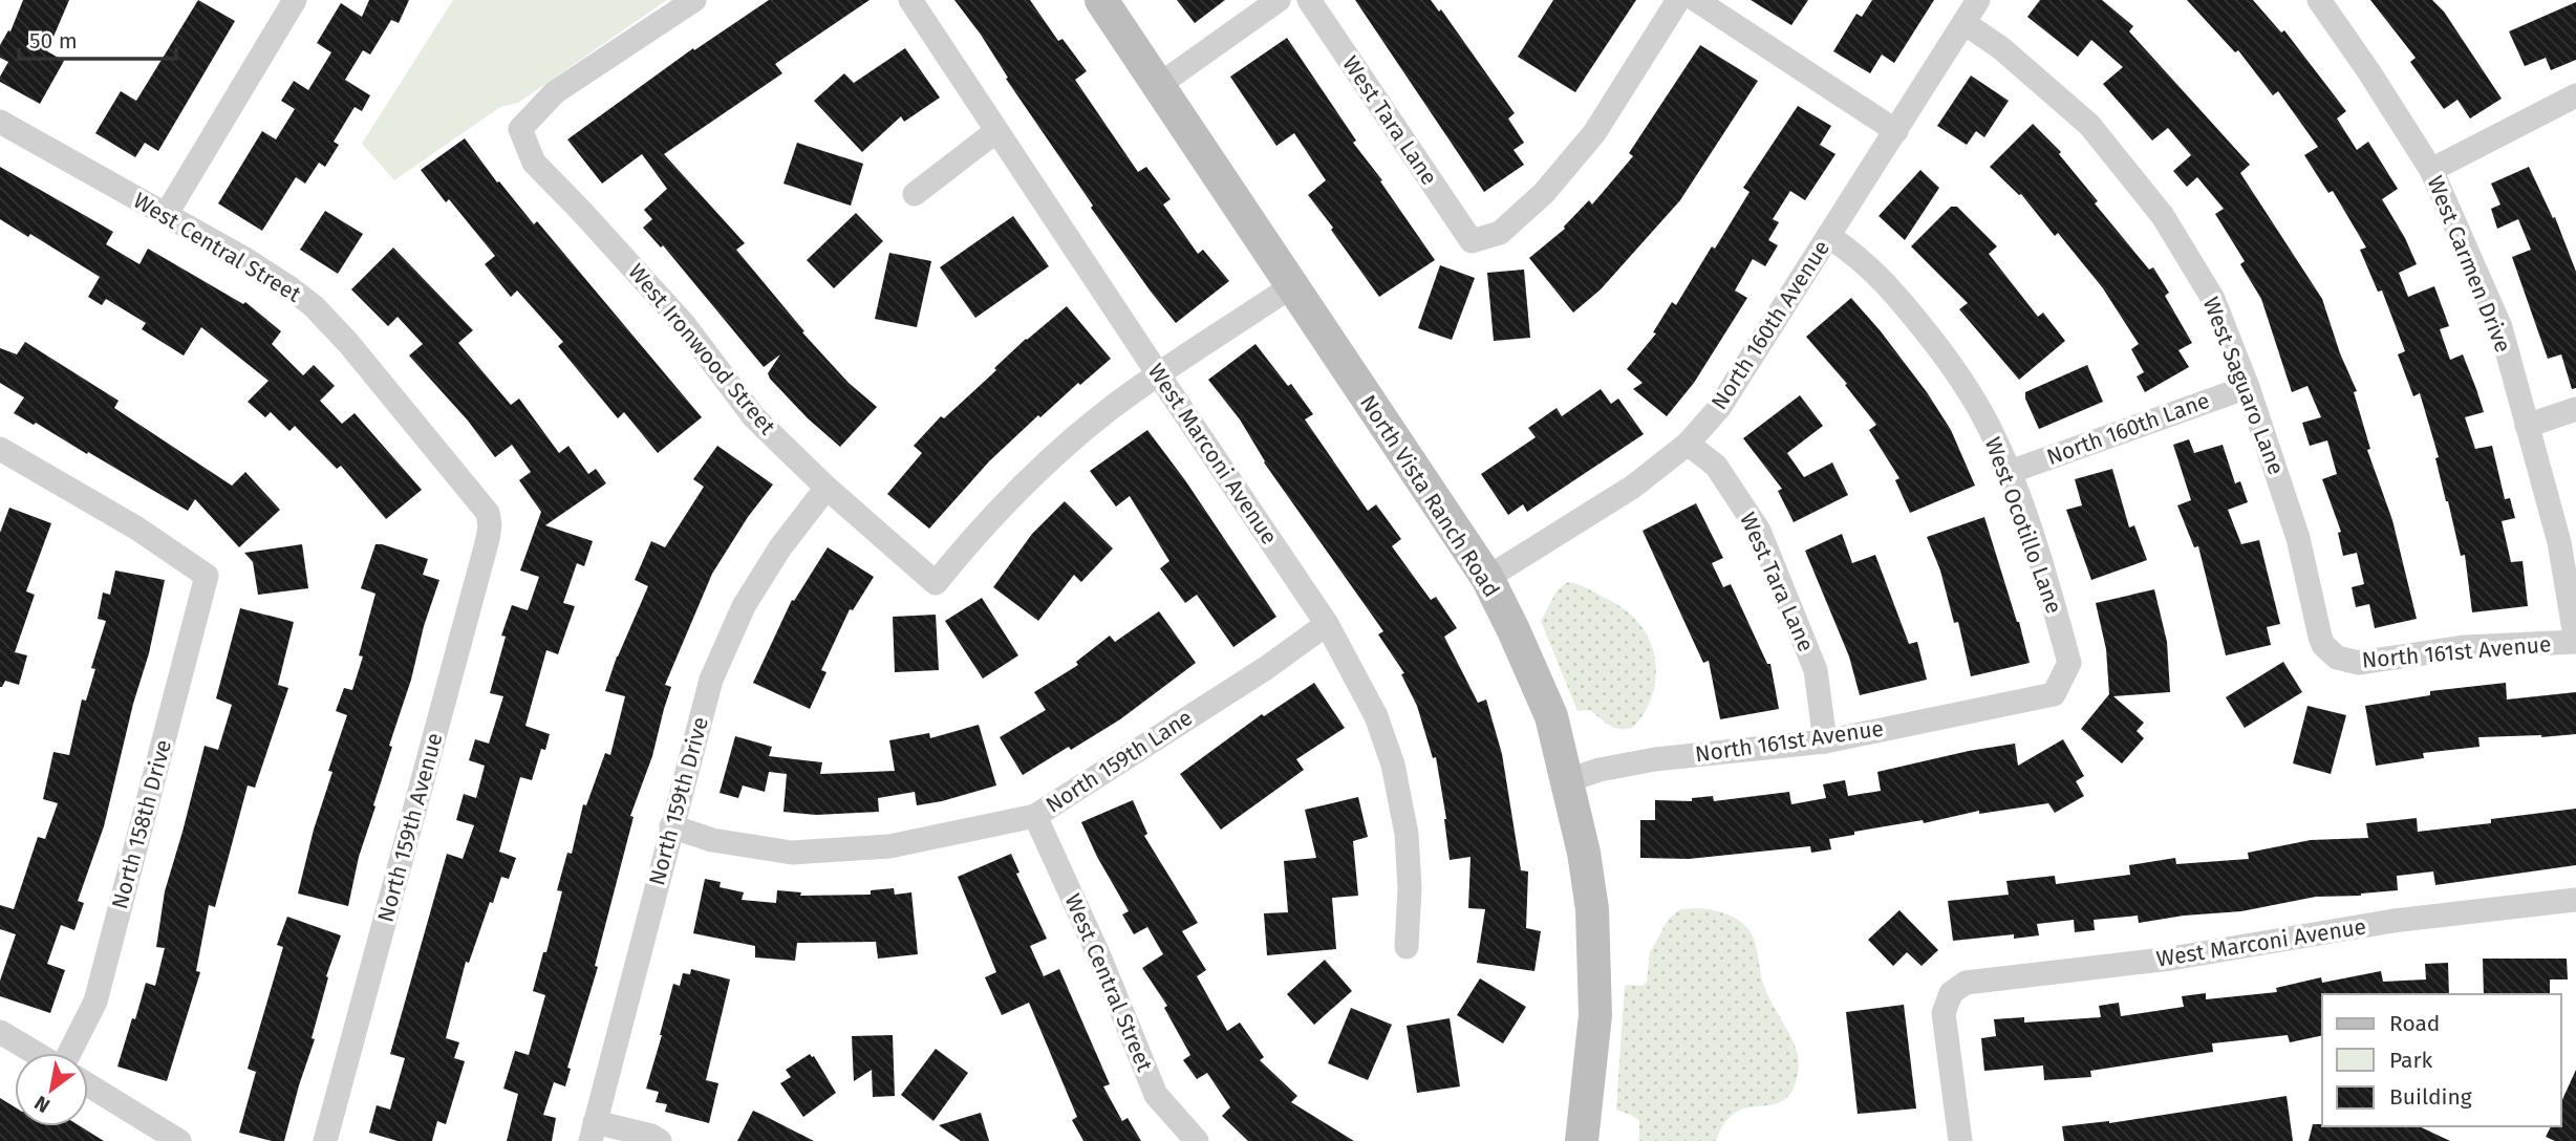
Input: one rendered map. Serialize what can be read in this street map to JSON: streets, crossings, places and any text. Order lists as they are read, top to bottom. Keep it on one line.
{"streets":{"street":["West Tara Lane","West Central Street","West Carmen Drive","North 160th Avenue","West Ironwood Street","West Saguaro Lane","North 160th Lane","West Marconi Avenue","North Vista Ranch Road","West Ocotillo Lane","North 161st Avenue","North 159th Lane","North 159th Drive","North 158th Drive","North 159th Avenue"]},"crossings":[["West Tara Lane","North 160th Avenue"],["West Tara Lane","North 161st Avenue"],["West Central Street","North 159th Lane"],["West Central Street","North 159th Avenue"],["West Carmen Drive","North 161st Avenue"],["North 160th Avenue","West Saguaro Lane"],["North 160th Avenue","North Vista Ranch Road"],["North 160th Avenue","West Ocotillo Lane"],["West Ironwood Street","West Marconi Avenue"],["West Ironwood Street","North 159th Drive"],["West Saguaro Lane","North 160th Lane"],["West Saguaro Lane","North 161st Avenue"],["North 160th Lane","West Ocotillo Lane"],["West Marconi Avenue","North 159th Lane"],["North Vista Ranch Road","North 161st Avenue"],["West Ocotillo Lane","North 161st Avenue"],["North 159th Lane","North 159th Drive"]],"legend":["Road","Park","Building"],"scale_bar":"50 m","north":"bottom left"}
